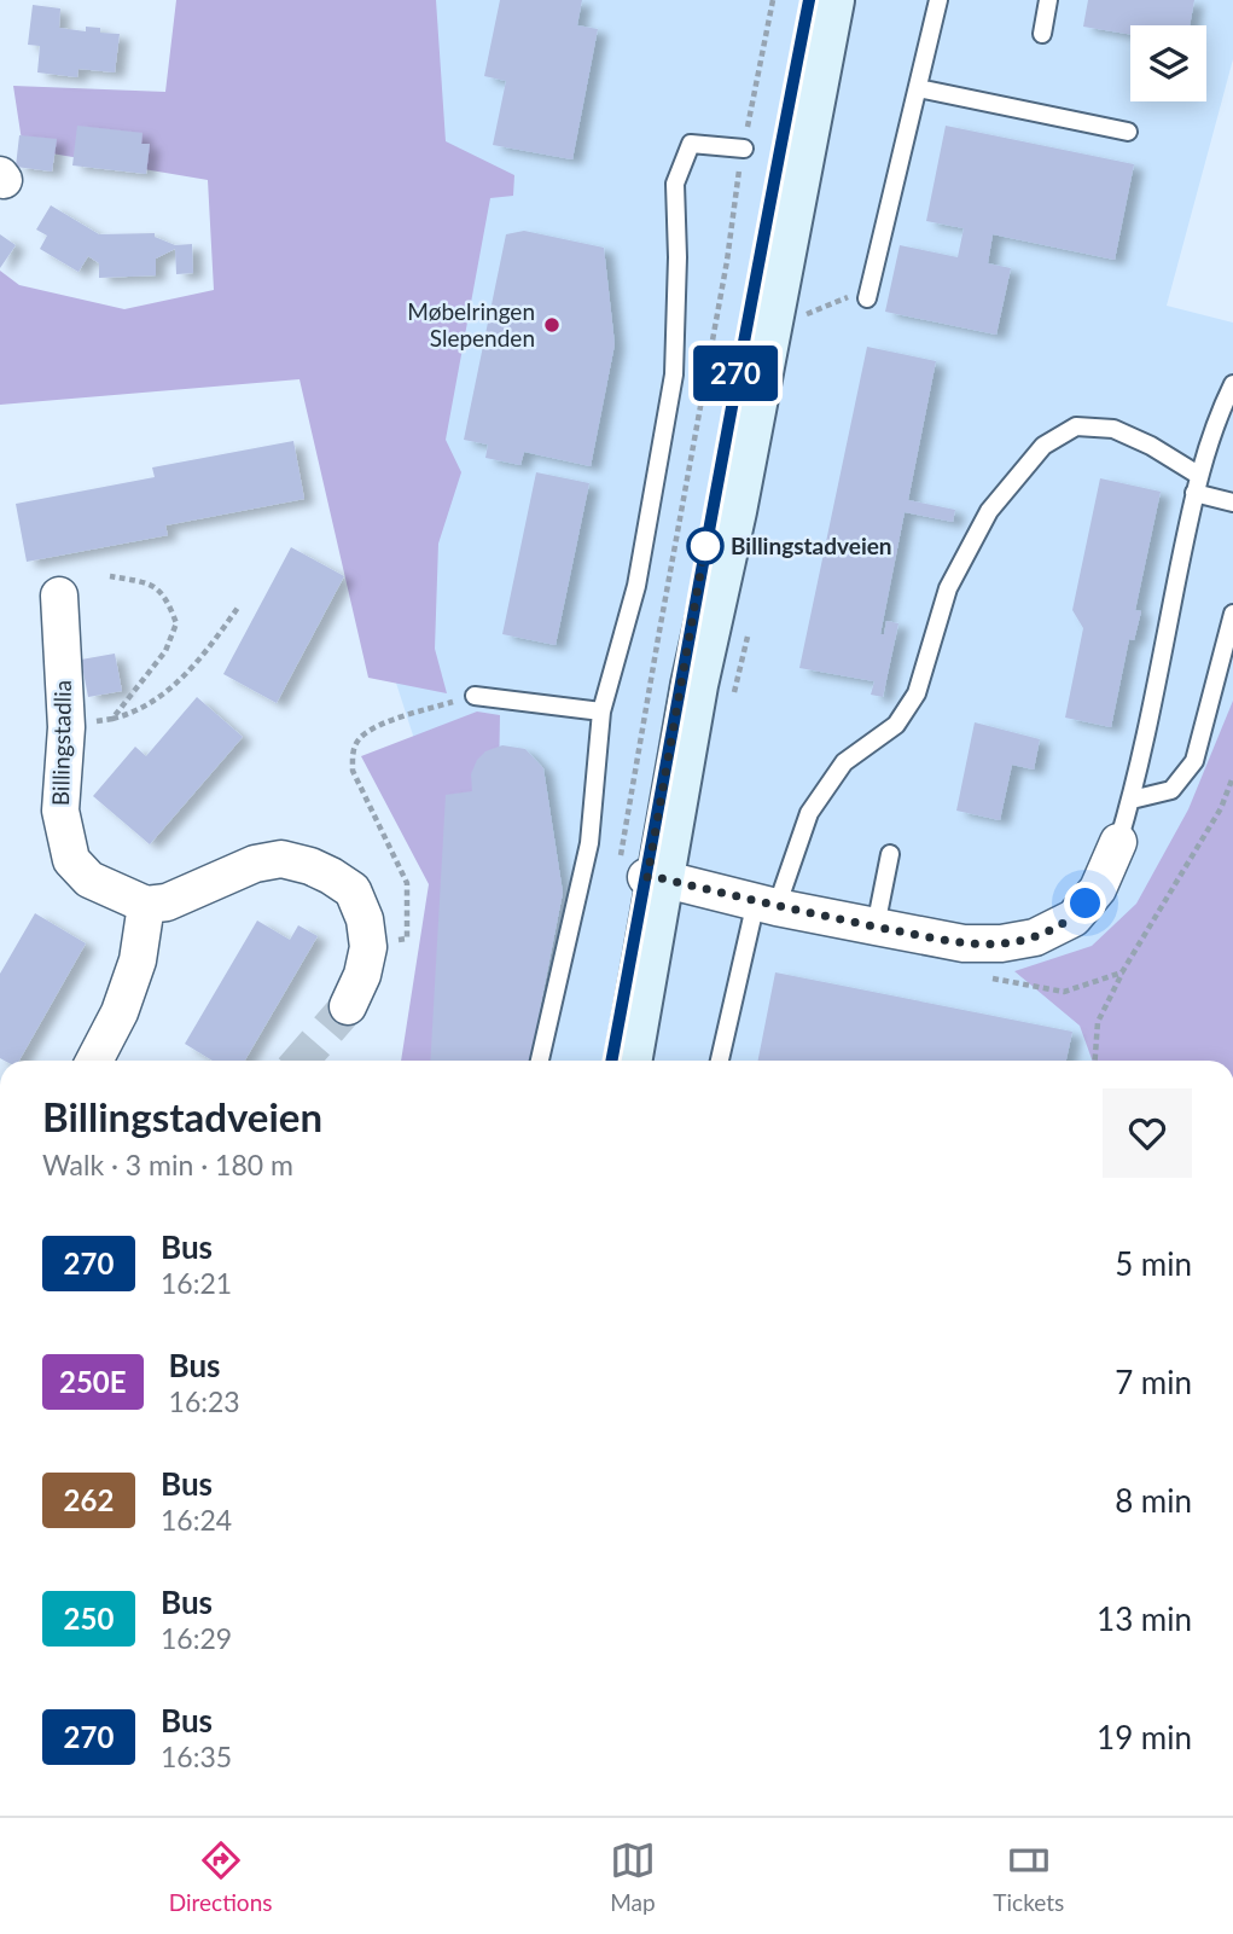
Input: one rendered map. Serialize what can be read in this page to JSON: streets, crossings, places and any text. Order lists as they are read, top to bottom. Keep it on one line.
{"streets":{"street":["Billingstadlia"]},"places":["Møbelringen Slependen","Billingstadveien"],"lines":["bus line 270"],"page":{"on_map":"270","heading":["Billingstadveien","Walk · 3 min · 180 m"],"list":[{"mark":"270","name":"Bus","note":"16:21","value":"5 min"},{"mark":"250E","name":"Bus","note":"16:23","value":"7 min"},{"mark":"262","name":"Bus","note":"16:24","value":"8 min"},{"mark":"250","name":"Bus","note":"16:29","value":"13 min"},{"mark":"270","name":"Bus","note":"16:35","value":"19 min"}],"tabs":["Directions","Map","Tickets"]}}
